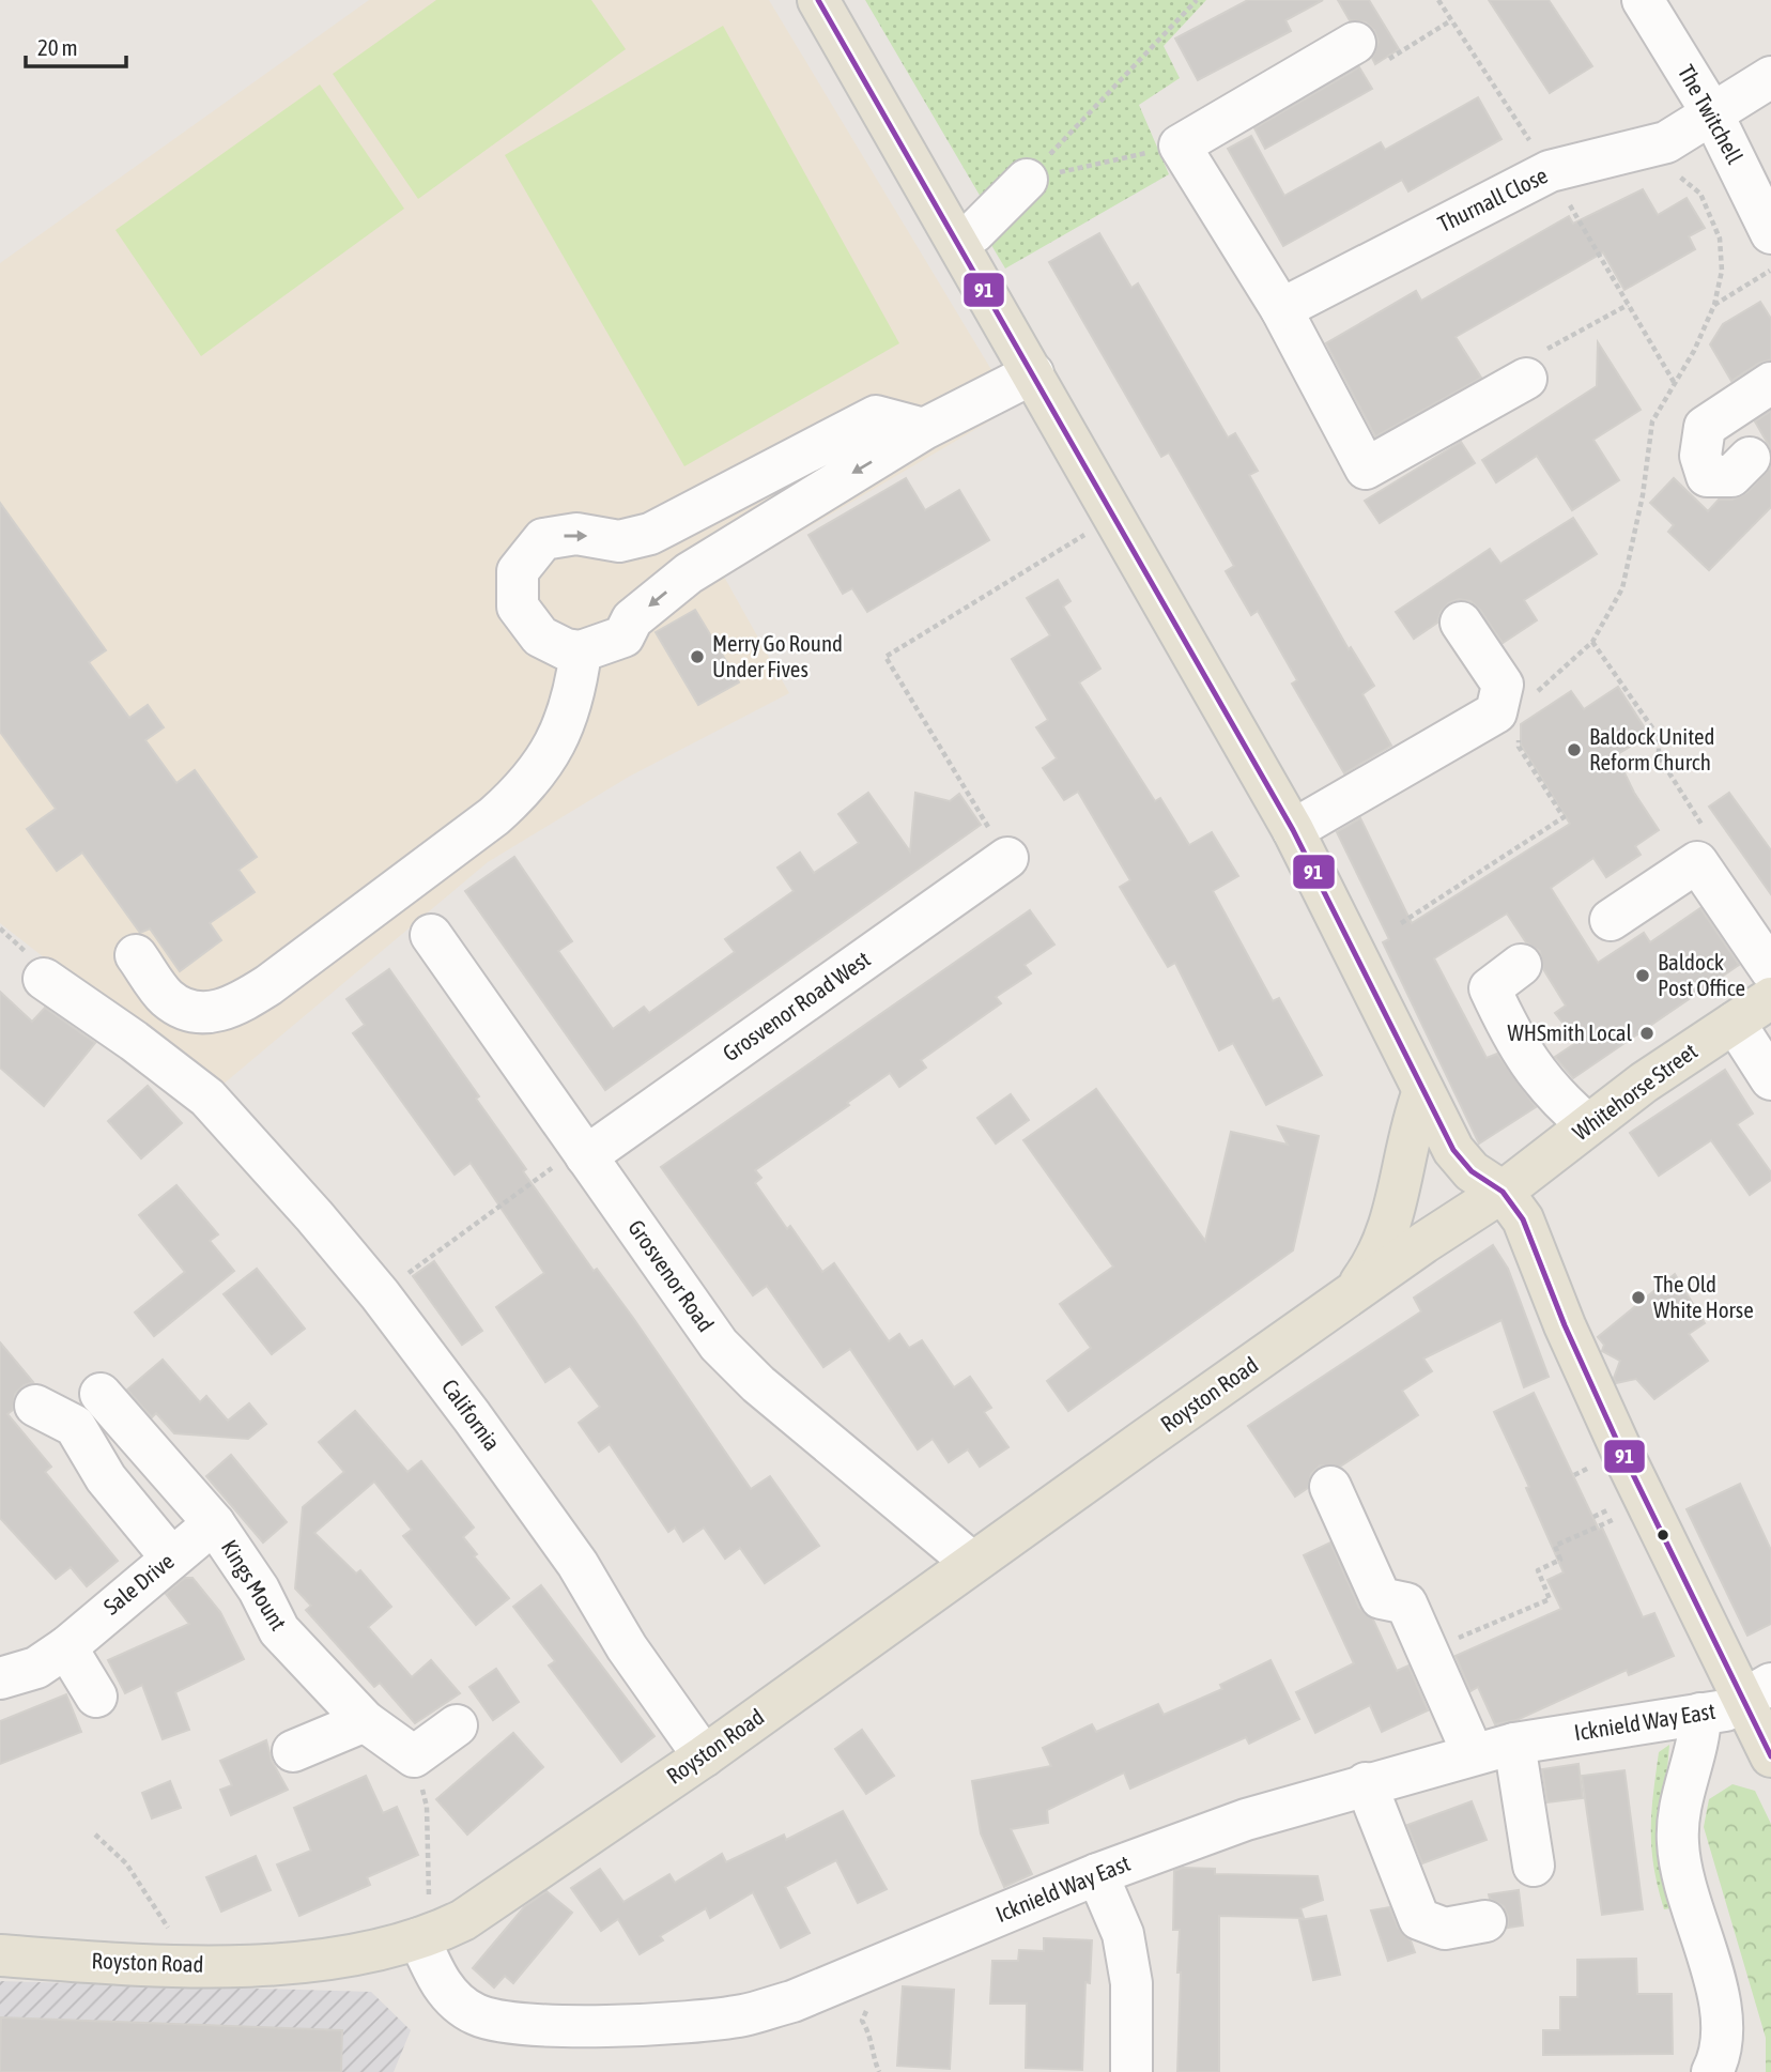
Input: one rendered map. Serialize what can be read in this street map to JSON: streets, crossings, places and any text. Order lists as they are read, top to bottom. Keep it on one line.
{"streets":{"main road":["Whitehorse Street","Royston Road"],"street":["The Twitchell","Thurnall Close","Grosvenor Road West","Grosvenor Road","California","Sale Drive","Kings Mount","Icknield Way East"]},"crossings":[["The Twitchell","Thurnall Close"],["Grosvenor Road West","Grosvenor Road"],["Whitehorse Street","Royston Road"],["Grosvenor Road","Royston Road"],["Royston Road","California"],["Royston Road","Icknield Way East"],["Sale Drive","Kings Mount"]],"places":["Merry Go Round Under Fives","Baldock United Reform Church","Baldock Post Office","WHSmith Local","The Old White Horse"],"lines":["transit line 91"],"scale_bar":"20 m"}
